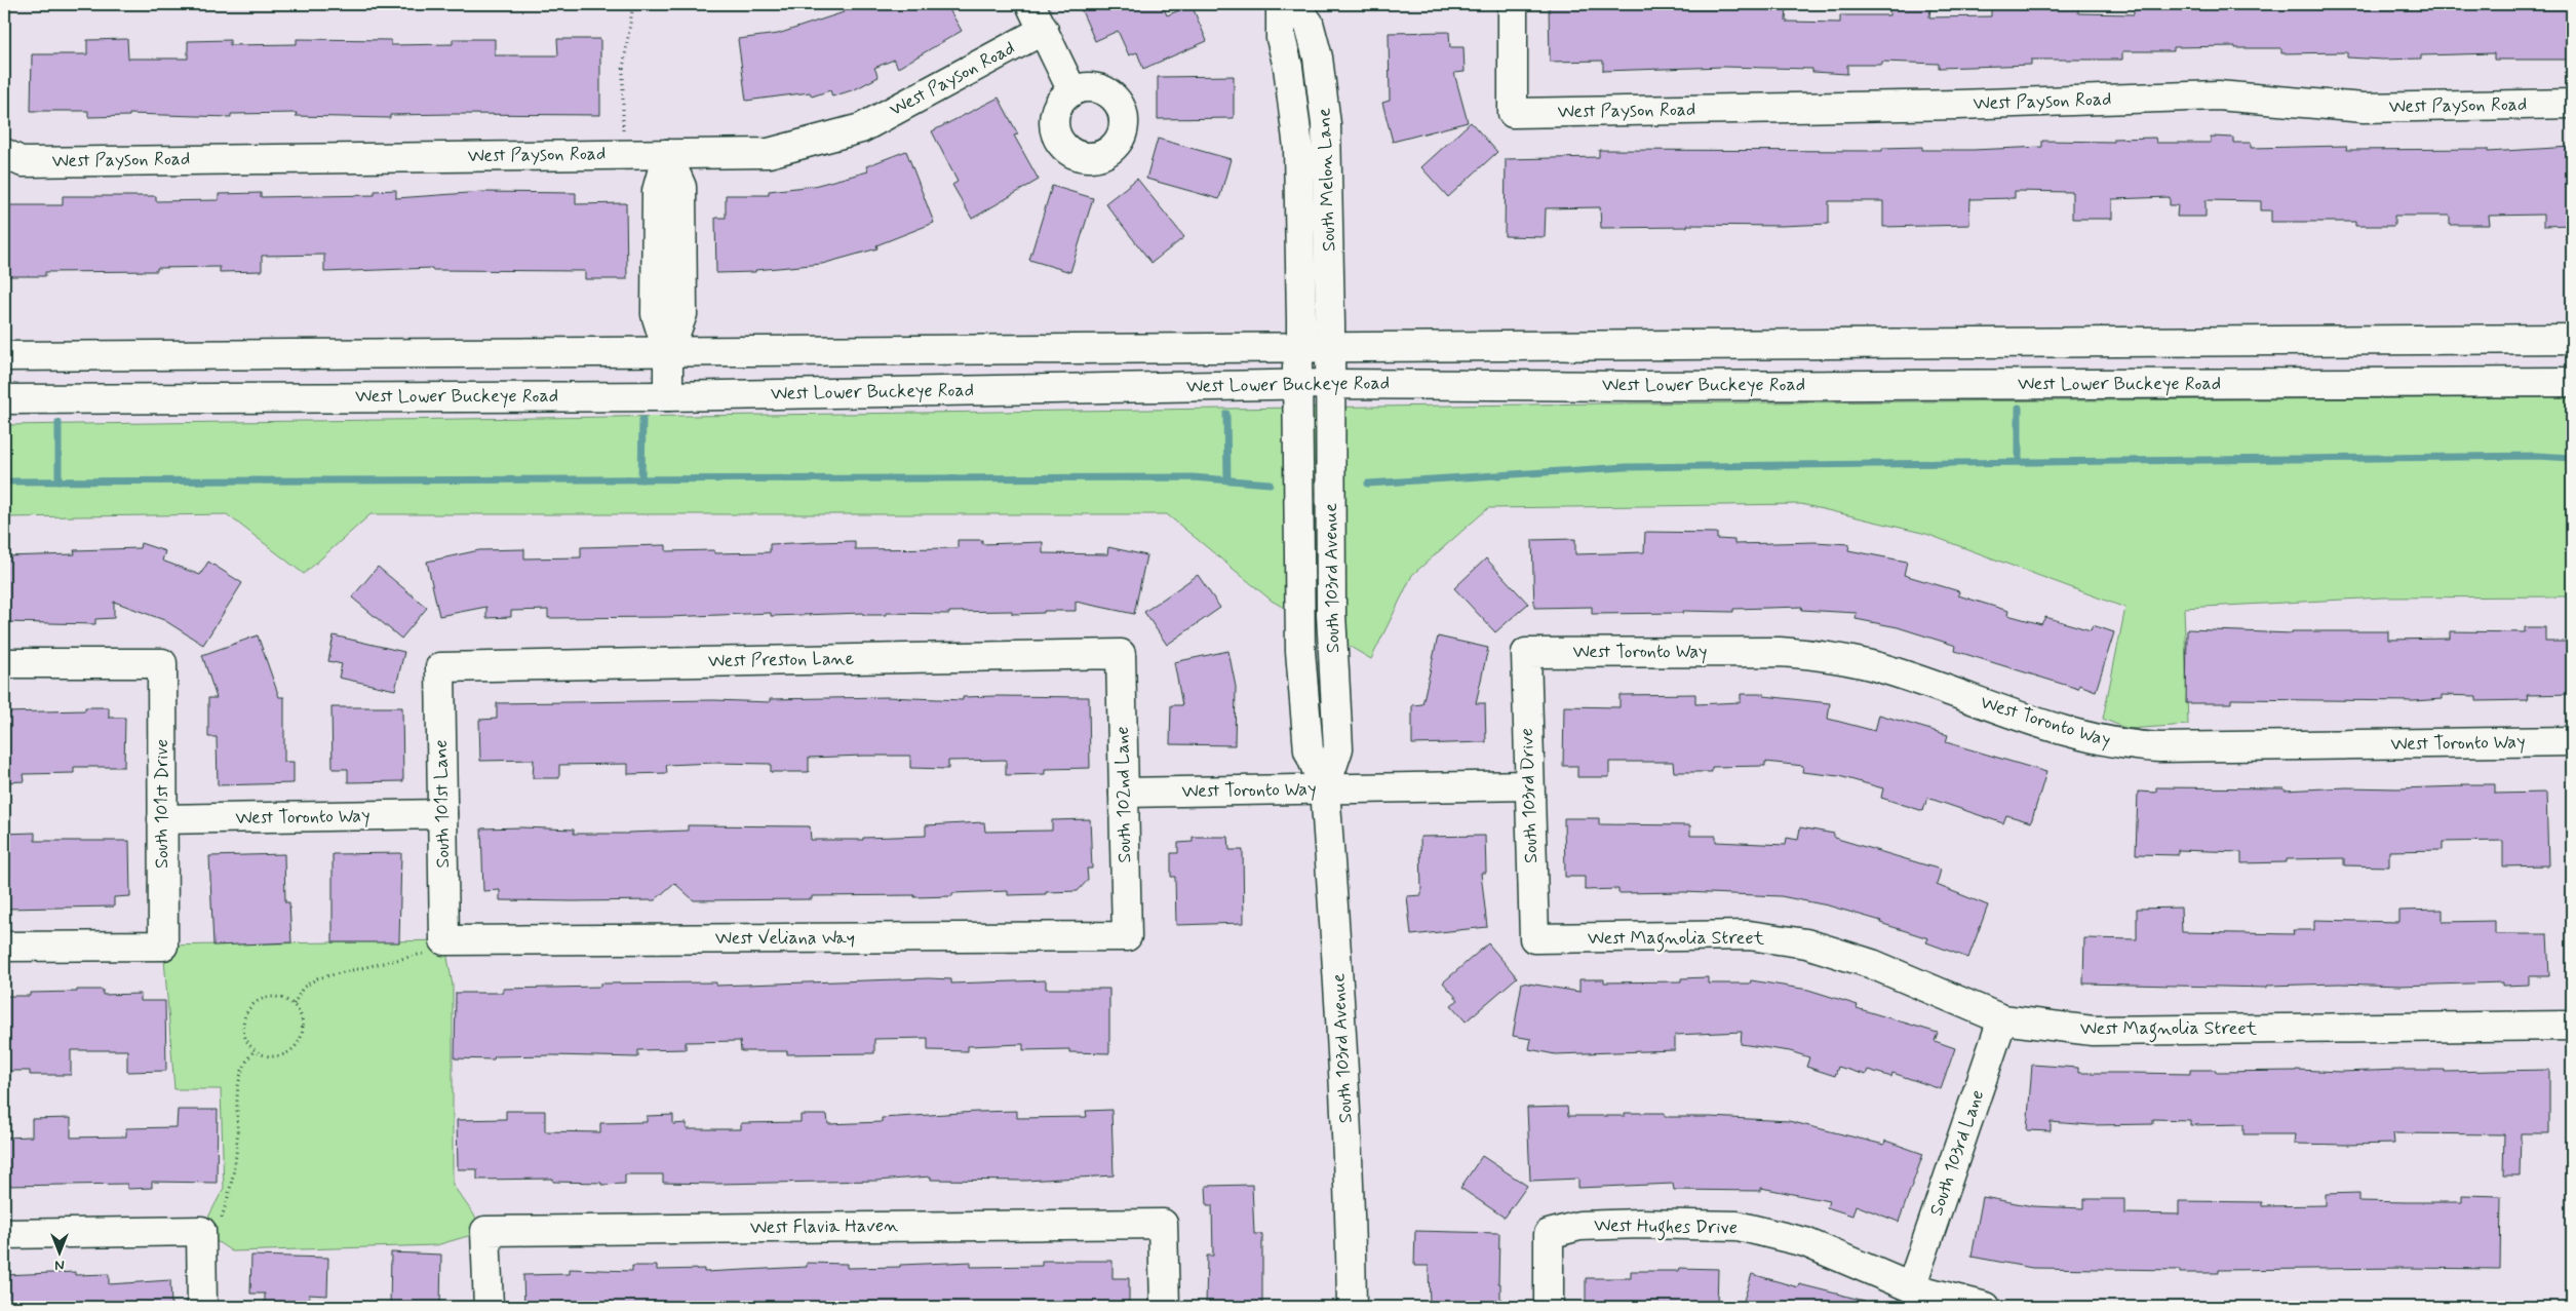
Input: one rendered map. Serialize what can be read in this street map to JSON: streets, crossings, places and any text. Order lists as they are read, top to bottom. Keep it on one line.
{"streets":{"street":["West Payson Road","South Melon Lane","West Lower Buckeye Road","South 103rd Avenue","West Toronto Way","West Preston Lane","South 102nd Lane","South 103rd Drive","South 101st Drive","South 101st Lane","West Veliana Way","West Magnolia Street","South 103rd Lane","West Flavia Haven","West Hughes Drive"]},"crossings":[["South Melon Lane","West Lower Buckeye Road"],["South Melon Lane","South 103rd Avenue"],["West Lower Buckeye Road","South 103rd Avenue"],["South 103rd Avenue","West Toronto Way"],["West Toronto Way","South 102nd Lane"],["West Toronto Way","South 103rd Drive"],["West Toronto Way","South 101st Drive"],["West Toronto Way","South 101st Lane"],["West Preston Lane","South 102nd Lane"],["West Preston Lane","South 101st Lane"],["South 102nd Lane","West Veliana Way"],["South 103rd Drive","West Magnolia Street"],["South 101st Lane","West Veliana Way"],["West Magnolia Street","South 103rd Lane"],["South 103rd Lane","West Hughes Drive"]],"north":"bottom"}
